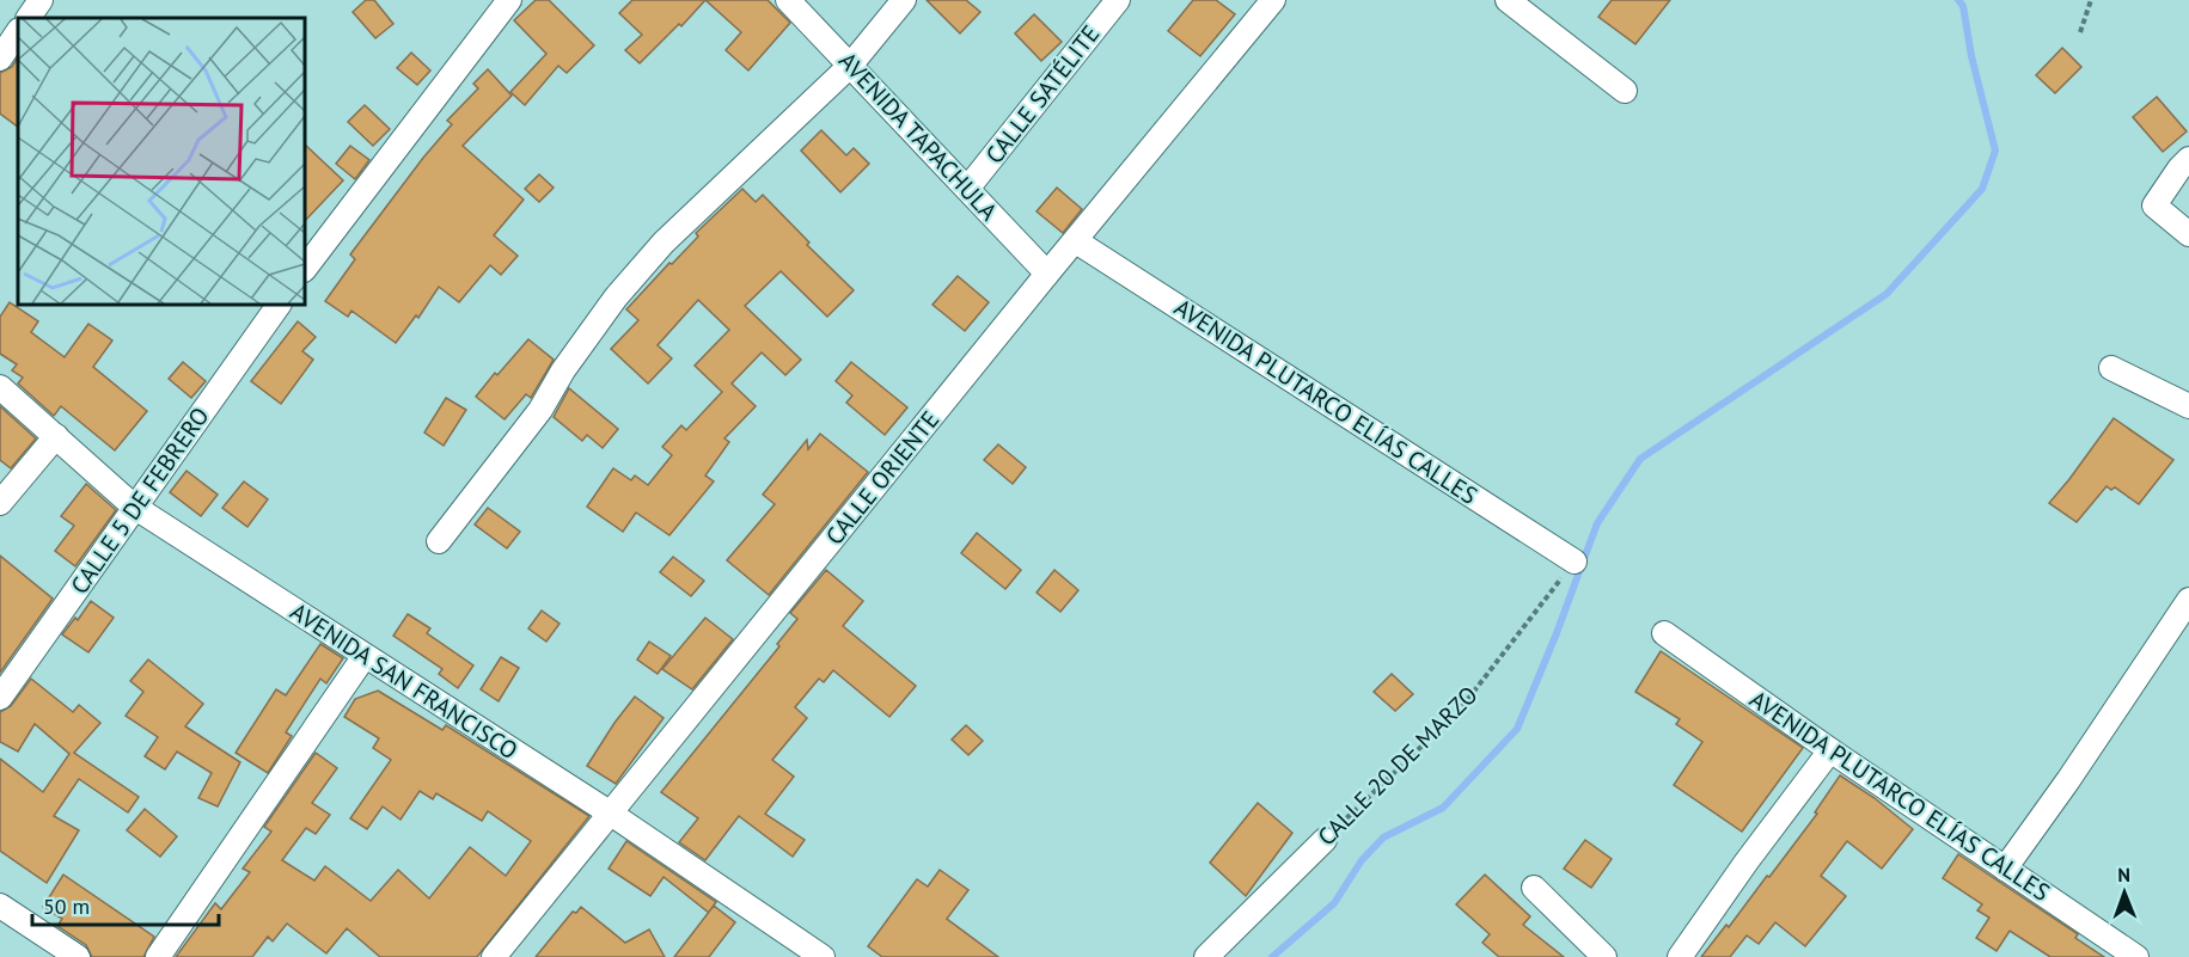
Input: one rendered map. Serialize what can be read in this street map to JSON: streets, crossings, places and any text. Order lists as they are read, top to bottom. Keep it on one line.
{"streets":{"street":["CALLE SATÉLITE","AVENIDA TAPACHULA","AVENIDA PLUTARCO ELÍAS CALLES","CALLE ORIENTE","CALLE 5 DE FEBRERO","AVENIDA SAN FRANCISCO","CALLE 20 DE MARZO"]},"crossings":[["CALLE SATÉLITE","AVENIDA TAPACHULA"],["AVENIDA TAPACHULA","CALLE ORIENTE"],["AVENIDA PLUTARCO ELÍAS CALLES","CALLE ORIENTE"],["AVENIDA PLUTARCO ELÍAS CALLES","CALLE 20 DE MARZO"],["CALLE ORIENTE","AVENIDA SAN FRANCISCO"],["CALLE 5 DE FEBRERO","AVENIDA SAN FRANCISCO"]],"scale_bar":"50 m","north":"top"}
